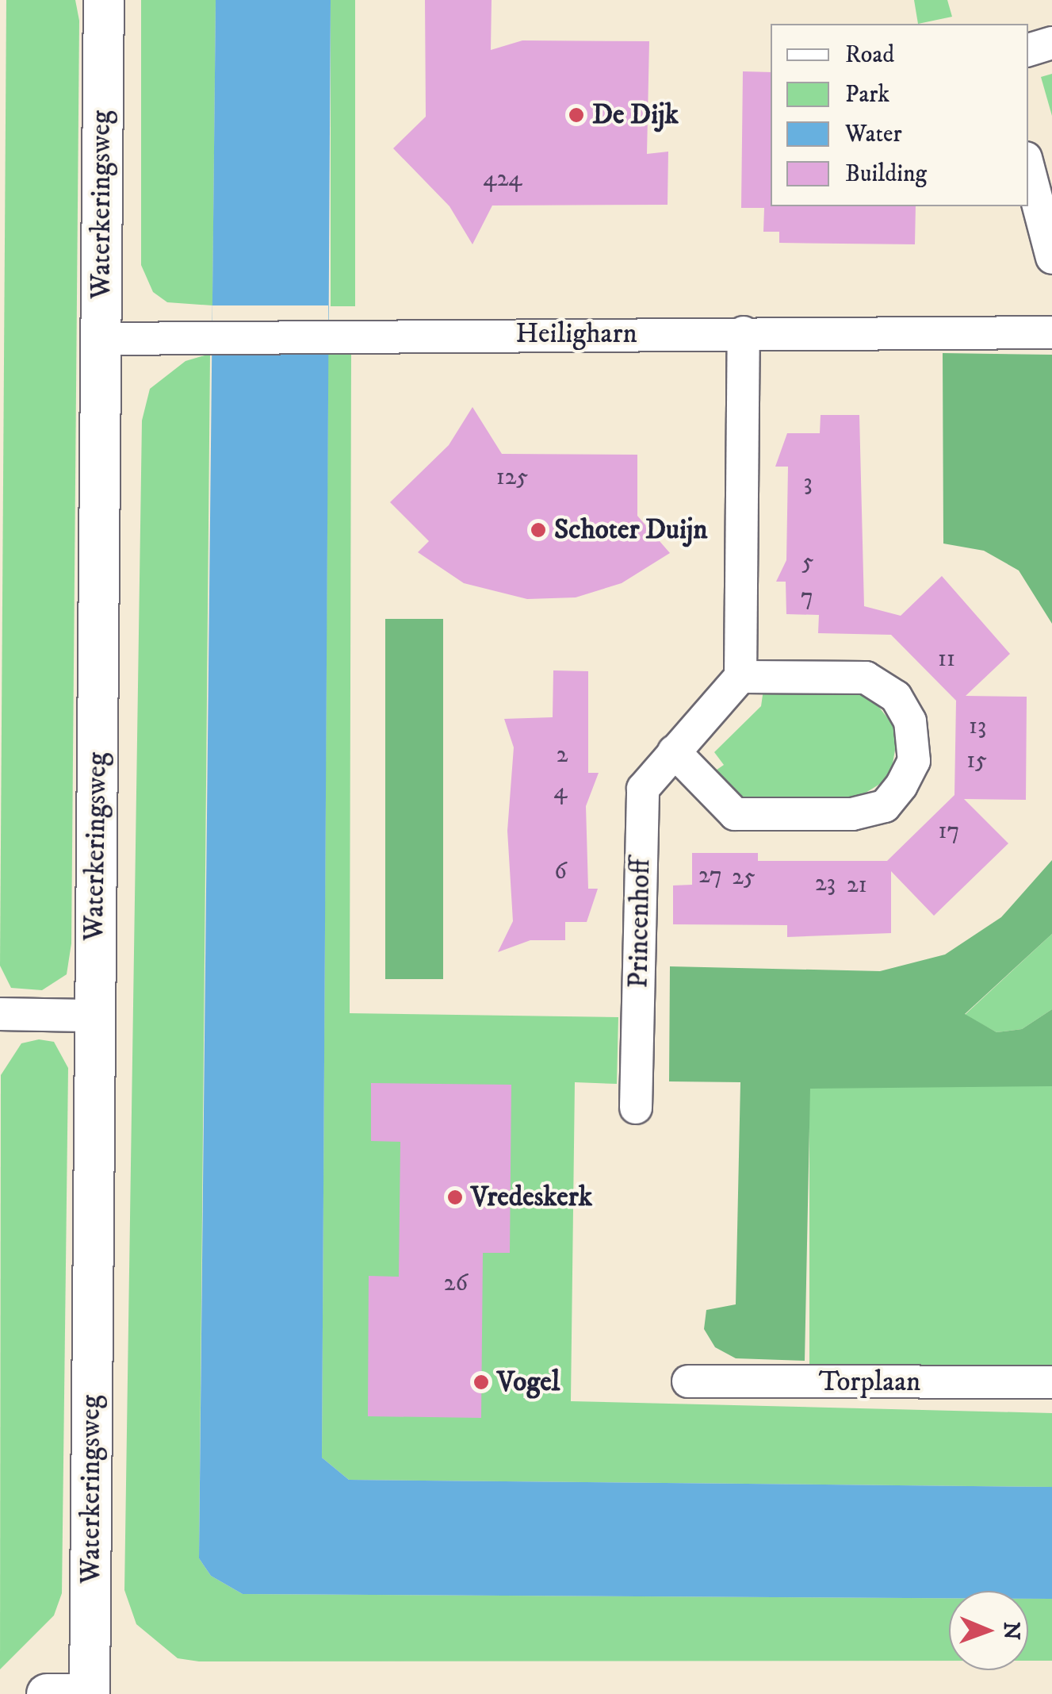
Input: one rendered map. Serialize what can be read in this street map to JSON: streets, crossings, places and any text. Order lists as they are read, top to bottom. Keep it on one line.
{"streets":{"street":["Waterkeringsweg","Heiligharn","Princenhoff","Torplaan"]},"crossings":[["Waterkeringsweg","Heiligharn"]],"places":["De Dijk","Schoter Duijn","Vredeskerk","Vogel"],"house_numbers":["424","125","3","5","7","11","13","2","15","4","17","6","27","25","23","21","26"],"legend":["Road","Park","Water","Building"],"north":"right"}
